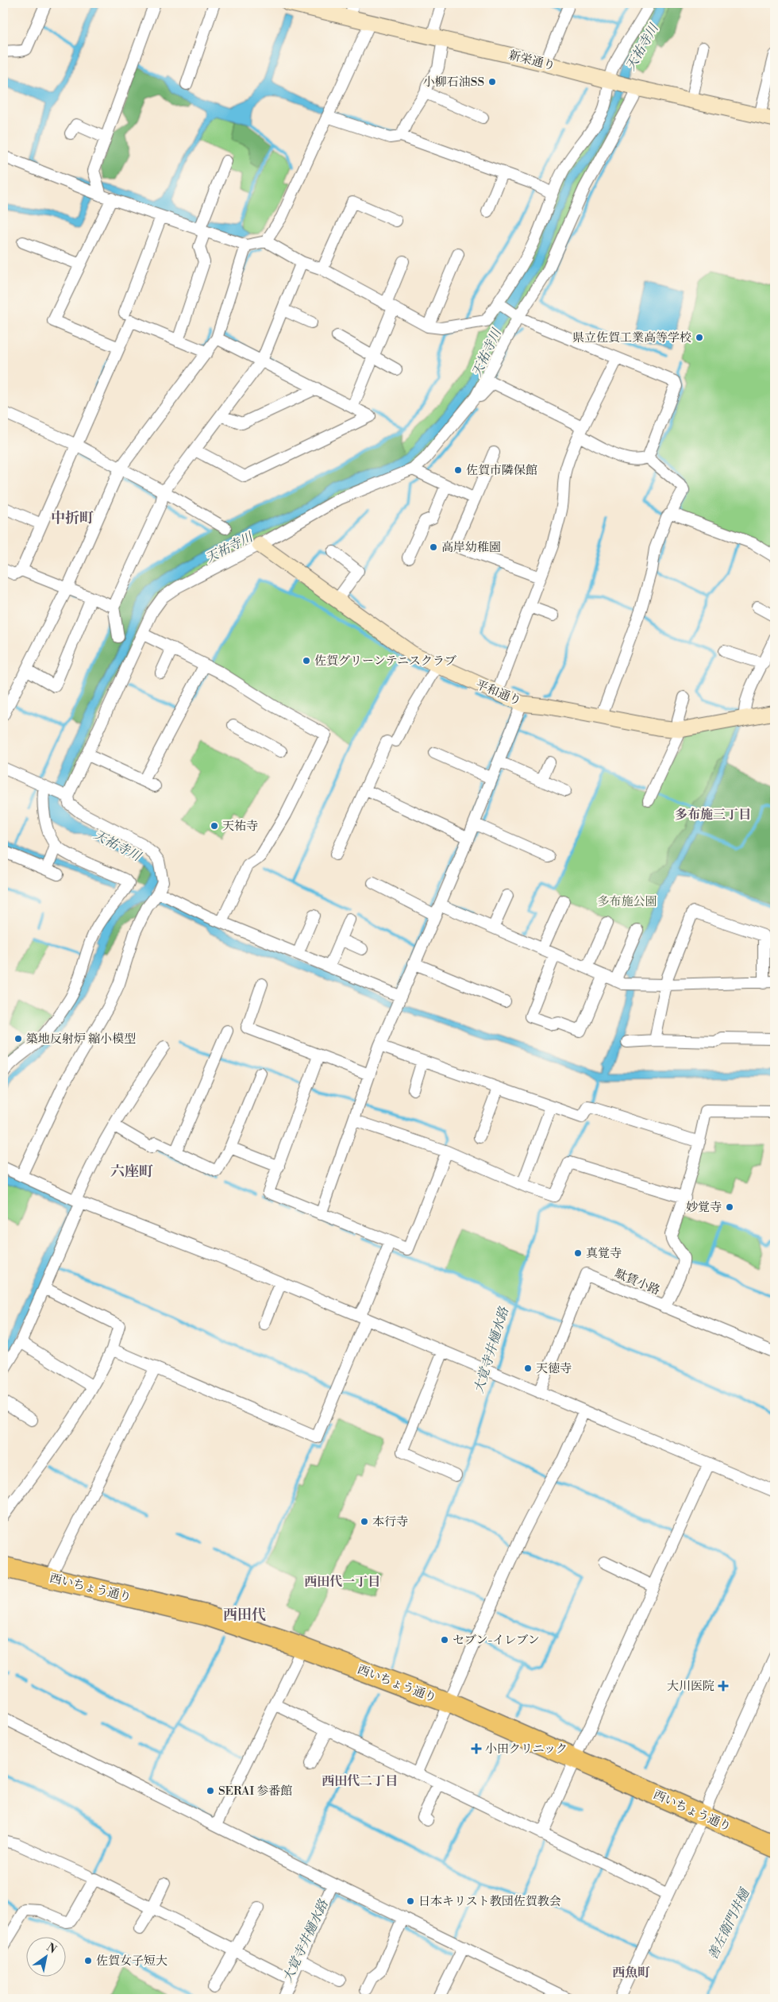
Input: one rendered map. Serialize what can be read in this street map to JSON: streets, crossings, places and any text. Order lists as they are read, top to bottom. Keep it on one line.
{"streets":{"highway":["西いちょう通り"],"street":["新栄通り","平和通り","駄賃小路"]},"districts":["中折町","多布施三丁目","六座町","西田代一丁目","西田代","西田代二丁目","西魚町"],"water":["天祐寺川","大覚寺井樋水路","善左衛門井樋"],"parks":["多布施公園"],"places":{"other":["小柳石油SS","県立佐賀工業高等学校","佐賀市隣保館","高岸幼稚園","佐賀グリーンテニスクラブ","天祐寺","築地反射炉 縮小模型","妙覚寺","真覚寺","天徳寺","本行寺","セブン-イレブン","SERAI 参番館","日本キリスト教団佐賀教会","佐賀女子短大"],"health":["大川医院","小田クリニック"]},"north":"top right"}
